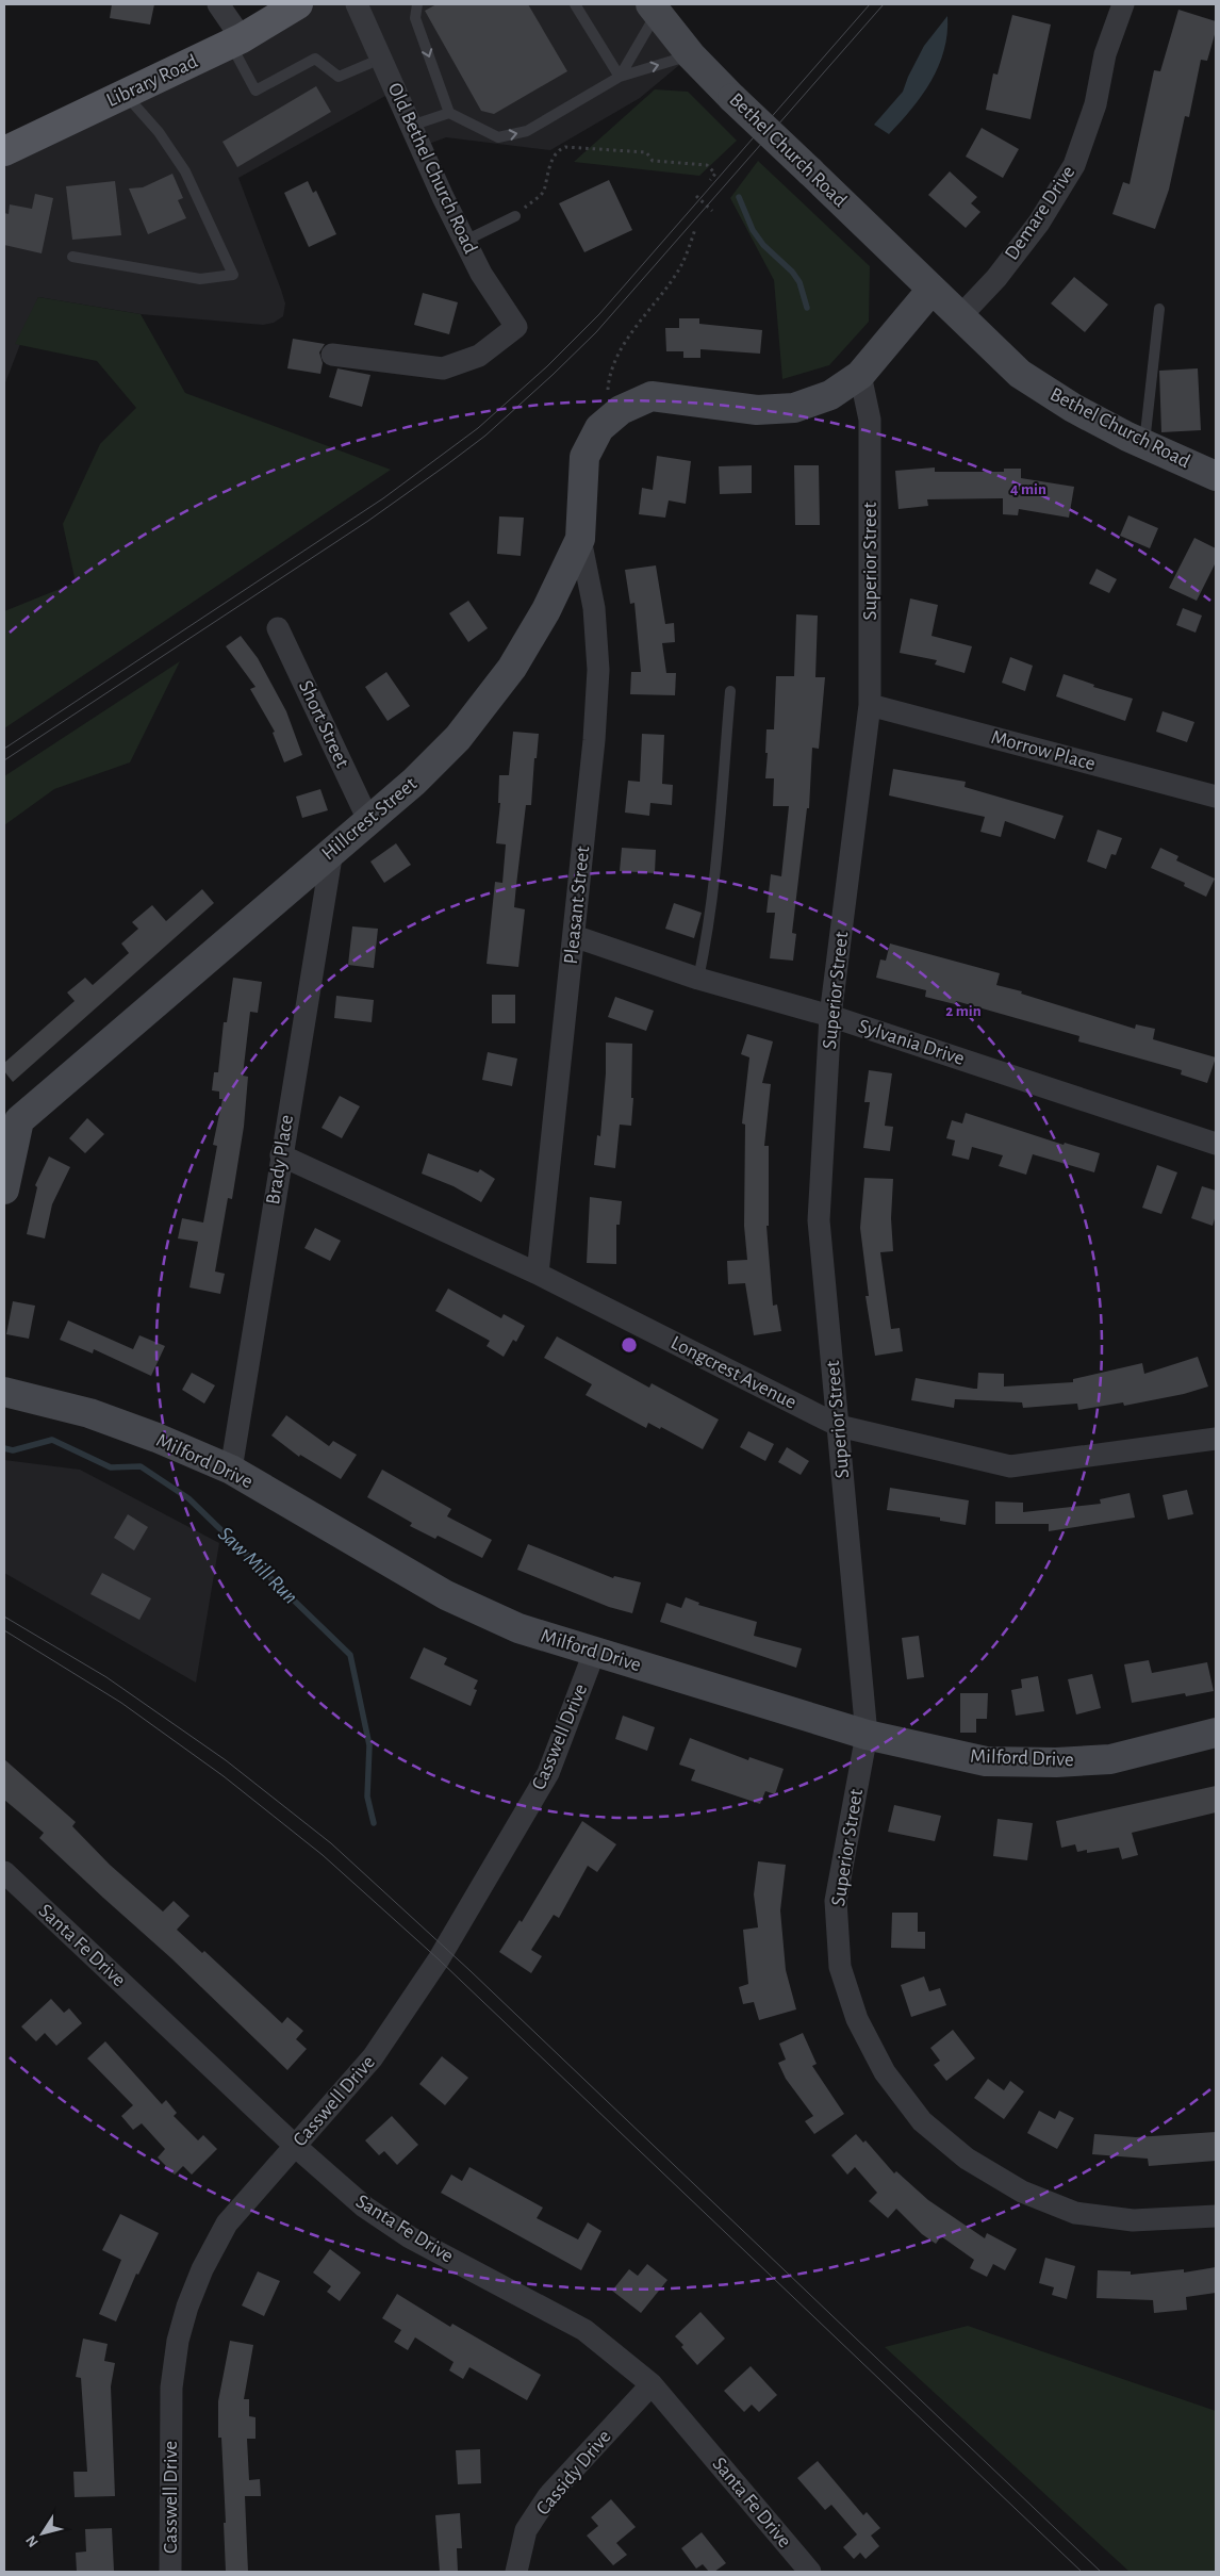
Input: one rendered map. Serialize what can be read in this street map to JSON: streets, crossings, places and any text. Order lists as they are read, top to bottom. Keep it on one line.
{"streets":{"main road":["Library Road"],"street":["Bethel Church Road","Old Bethel Church Road","Demare Drive","Superior Street","Short Street","Morrow Place","Hillcrest Street","Pleasant Street","Sylvania Drive","Brady Place","Longcrest Avenue","Milford Drive","Casswell Drive","Santa Fe Drive","Cassidy Drive"]},"crossings":[["Bethel Church Road","Demare Drive"],["Superior Street","Morrow Place"],["Superior Street","Hillcrest Street"],["Superior Street","Sylvania Drive"],["Superior Street","Longcrest Avenue"],["Superior Street","Milford Drive"],["Short Street","Hillcrest Street"],["Hillcrest Street","Pleasant Street"],["Hillcrest Street","Brady Place"],["Pleasant Street","Sylvania Drive"],["Pleasant Street","Longcrest Avenue"],["Brady Place","Longcrest Avenue"],["Brady Place","Milford Drive"],["Milford Drive","Casswell Drive"],["Casswell Drive","Santa Fe Drive"],["Santa Fe Drive","Cassidy Drive"]],"water":["Saw Mill Run"],"north":"bottom left","rings":["4 min","2 min"]}
